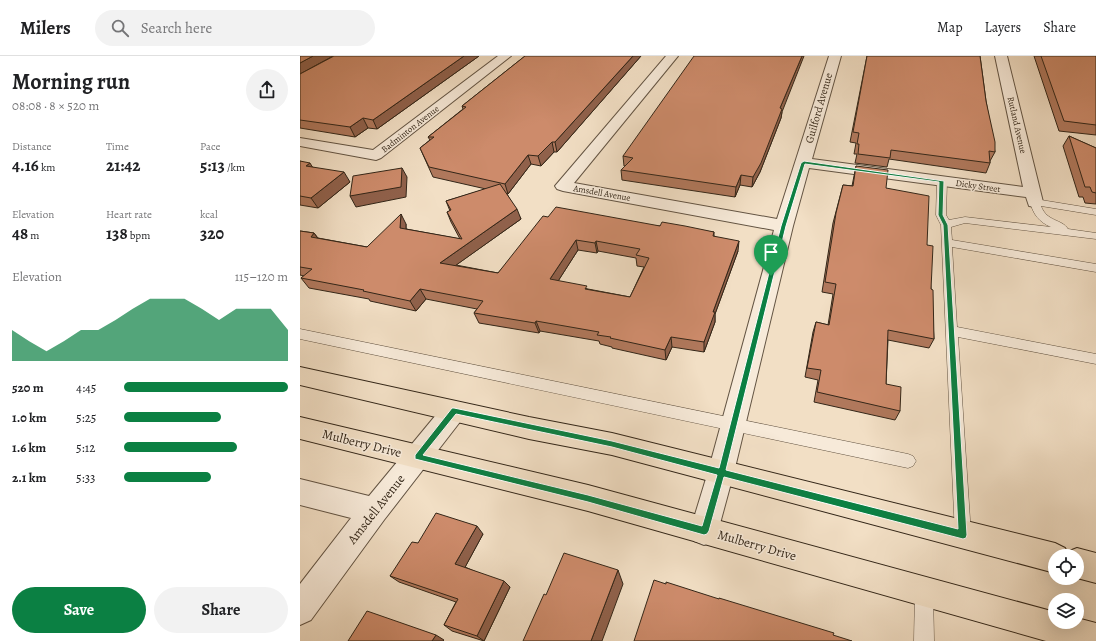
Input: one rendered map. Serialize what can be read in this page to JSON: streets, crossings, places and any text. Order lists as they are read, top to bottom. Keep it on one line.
{"streets":{"main road":["Mulberry Drive"],"street":["Guilford Avenue","Rutland Avenue","Badminton Avenue","Dicky Street","Amsdell Avenue"]},"crossings":[["Guilford Avenue","Dicky Street"],["Guilford Avenue","Amsdell Avenue"],["Guilford Avenue","Mulberry Drive"],["Rutland Avenue","Dicky Street"],["Amsdell Avenue","Mulberry Drive"]],"page":{"header":"Milers","search":"Search here","nav":["Map","Layers","Share"],"heading":["Morning run","08:08 · 8 × 520 m"],"stats":[["Distance","4.16 km"],["Time","21:42"],["Pace","5:13 /km"],["Elevation","48 m"],["Heart rate","138 bpm"],["kcal","320"]],"chart":["Elevation","115–120 m"],"list":[{"name":"520 m","note":"4:45"},{"name":"1.0 km","note":"5:25"},{"name":"1.6 km","note":"5:12"},{"name":"2.1 km","note":"5:33"}],"buttons":["Save","Share"]}}
